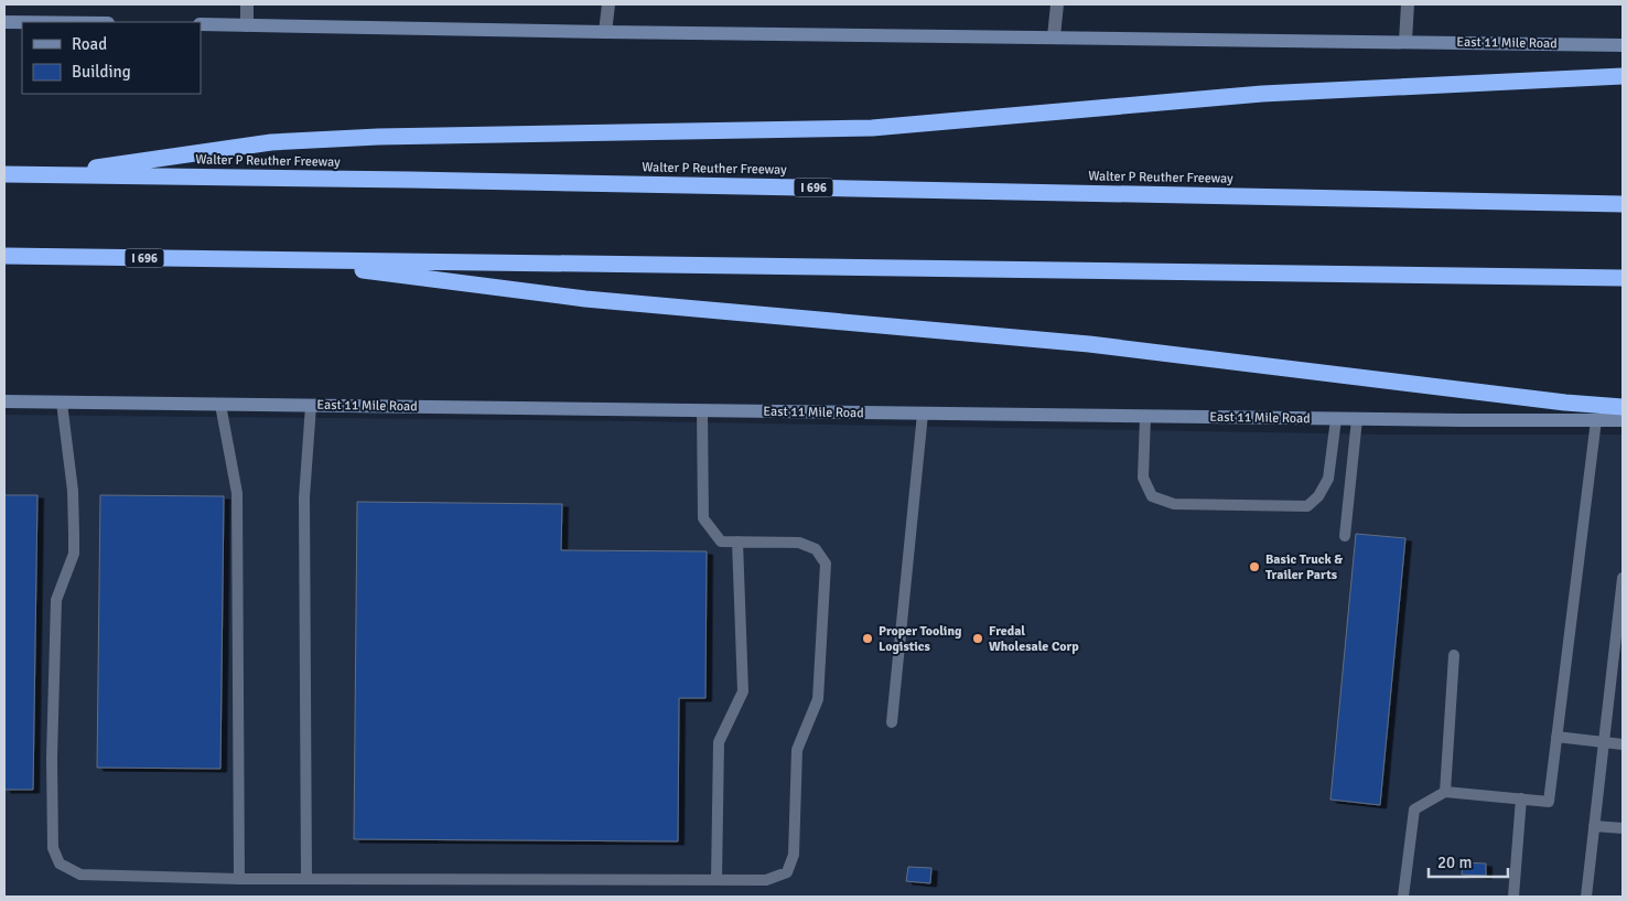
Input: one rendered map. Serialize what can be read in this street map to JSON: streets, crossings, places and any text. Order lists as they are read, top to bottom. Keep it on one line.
{"streets":{"highway":["Walter P Reuther Freeway","I 696"],"main road":["East 11 Mile Road"]},"places":["Basic Truck & Trailer Parts","Proper Tooling Logistics","Fredal Wholesale Corp"],"legend":["Road","Building"],"scale_bar":"20 m"}
